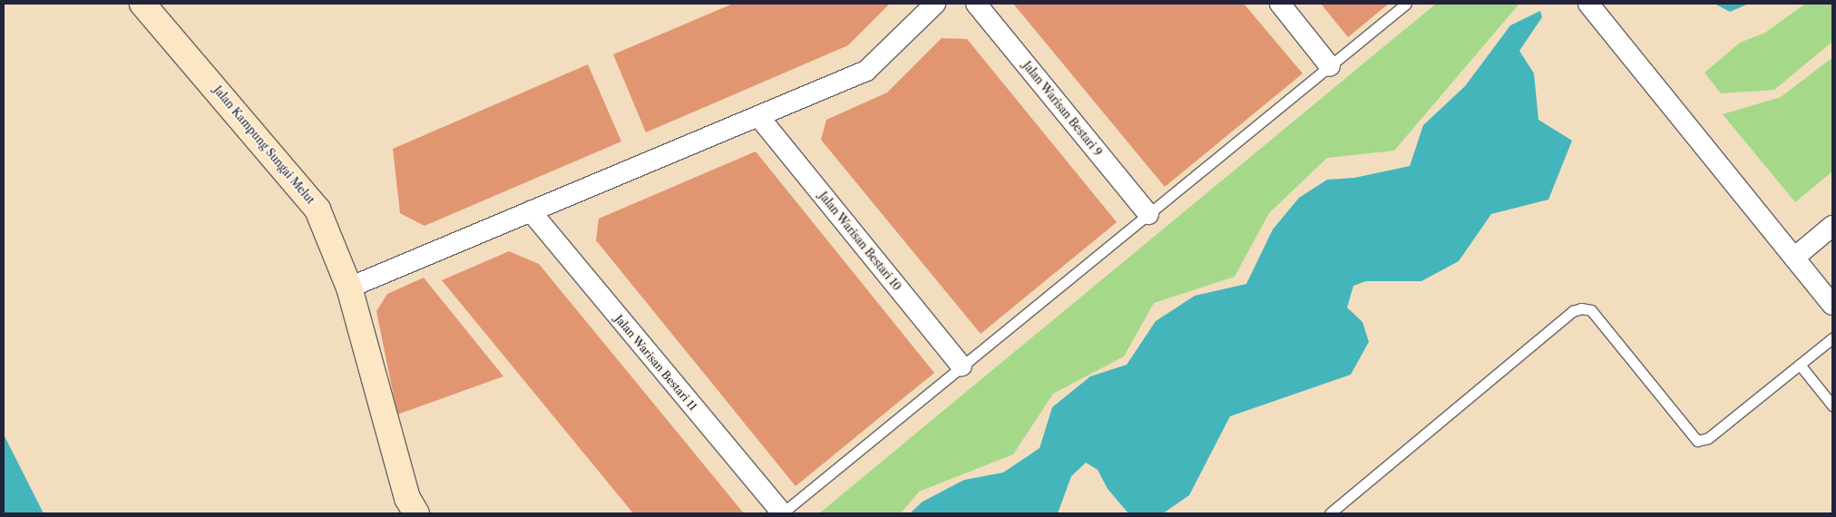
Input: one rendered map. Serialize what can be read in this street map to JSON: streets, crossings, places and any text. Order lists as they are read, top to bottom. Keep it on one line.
{"streets":{"main road":["Jalan Kampung Sungai Melut"],"street":["Jalan Warisan Bestari 9","Jalan Warisan Bestari 10","Jalan Warisan Bestari 11"]}}
